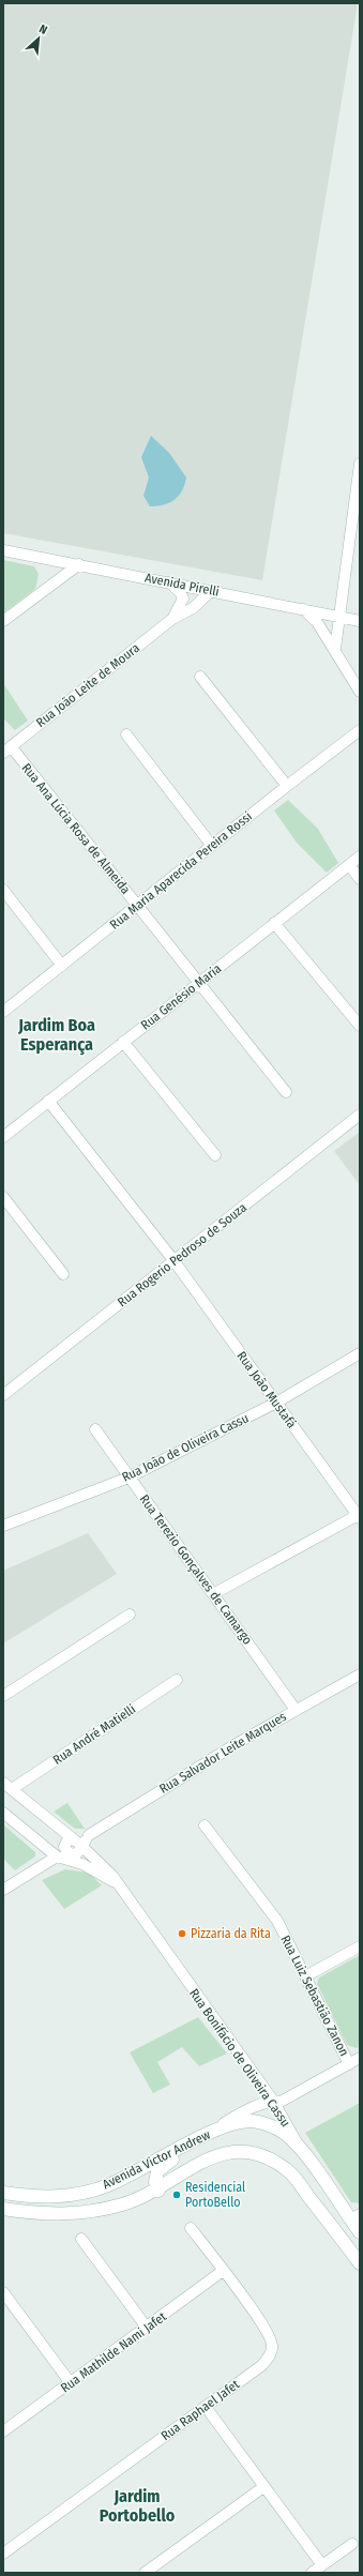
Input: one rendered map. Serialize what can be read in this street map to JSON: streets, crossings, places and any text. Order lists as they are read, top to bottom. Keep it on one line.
{"streets":{"main road":["Rua Bonifácio de Oliveira Cassu","Avenida Victor Andrew"],"street":["Avenida Pirelli","Rua João Leite de Moura","Rua Ana Lúcia Rosa de Almeida","Rua Maria Aparecida Pereira Rossi","Rua Genésio Maria","Rua Rogerio Pedroso de Souza","Rua João Mustafá","Rua João de Oliveira Cassu","Rua Terezio Gonçalves de Camargo","Rua André Matielli","Rua Salvador Leite Marques","Rua Luiz Sebastião Zanon","Rua Mathilde Nami Jafet","Rua Raphael Jafet"]},"crossings":[["Avenida Pirelli","Rua João Leite de Moura"],["Rua João Leite de Moura","Rua Ana Lúcia Rosa de Almeida"],["Rua Ana Lúcia Rosa de Almeida","Rua Maria Aparecida Pereira Rossi"],["Rua Ana Lúcia Rosa de Almeida","Rua Genésio Maria"],["Rua Genésio Maria","Rua João Mustafá"],["Rua Rogerio Pedroso de Souza","Rua João Mustafá"],["Rua João Mustafá","Rua João de Oliveira Cassu"],["Rua João de Oliveira Cassu","Rua Terezio Gonçalves de Camargo"],["Rua Terezio Gonçalves de Camargo","Rua Salvador Leite Marques"],["Rua André Matielli","Rua Bonifácio de Oliveira Cassu"],["Rua Salvador Leite Marques","Rua Bonifácio de Oliveira Cassu"],["Rua Bonifácio de Oliveira Cassu","Avenida Victor Andrew"],["Rua Mathilde Nami Jafet","Rua Raphael Jafet"]],"districts":["Jardim Boa Esperança","Jardim Portobello"],"places":["Pizzaria da Rita","Residencial PortoBello"],"north":"top right"}
